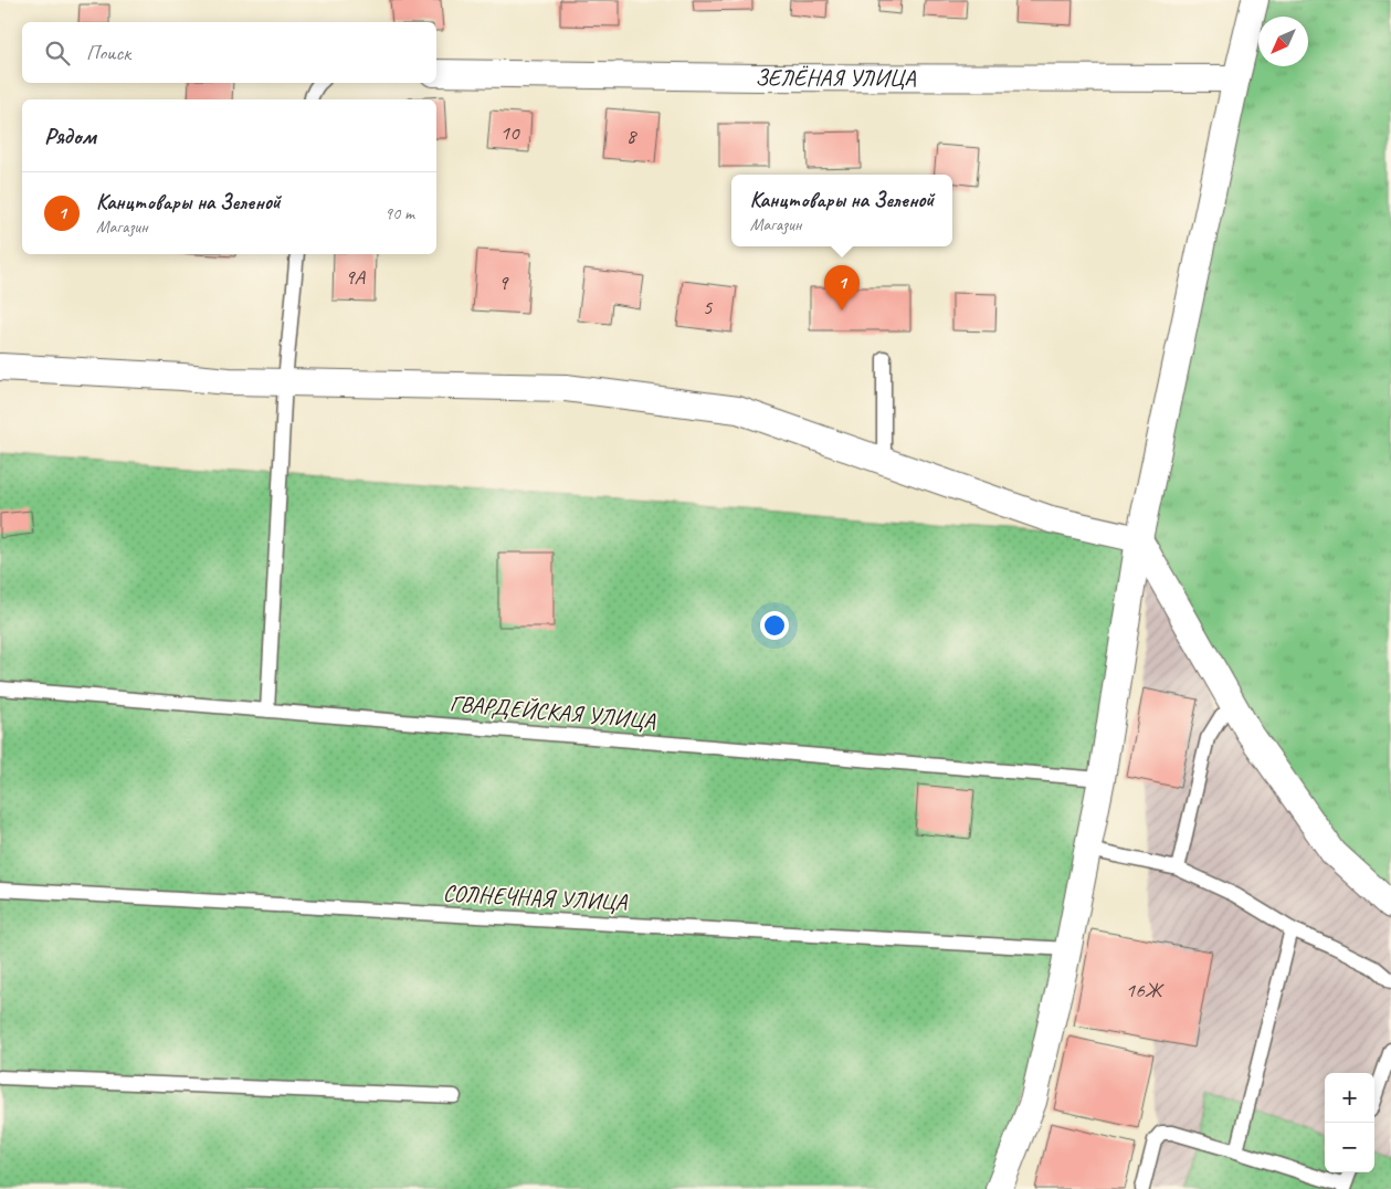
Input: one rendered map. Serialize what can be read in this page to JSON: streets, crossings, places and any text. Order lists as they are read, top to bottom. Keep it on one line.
{"streets":{"street":["ЗЕЛЁНАЯ УЛИЦА"],"lane":["ГВАРДЕЙСКАЯ УЛИЦА","СОЛНЕЧНАЯ УЛИЦА"]},"house_numbers":["10","8","9А","9","5","16Ж"],"north":"bottom left","page":{"search":"Поиск","heading":"Рядом","list":[{"mark":"1","name":"Канцтовары на Зеленой","note":"Магазин","value":"90 m"}],"popup":["Канцтовары на Зеленой","Магазин"],"pins":"1","map_buttons":["+","−"]}}
